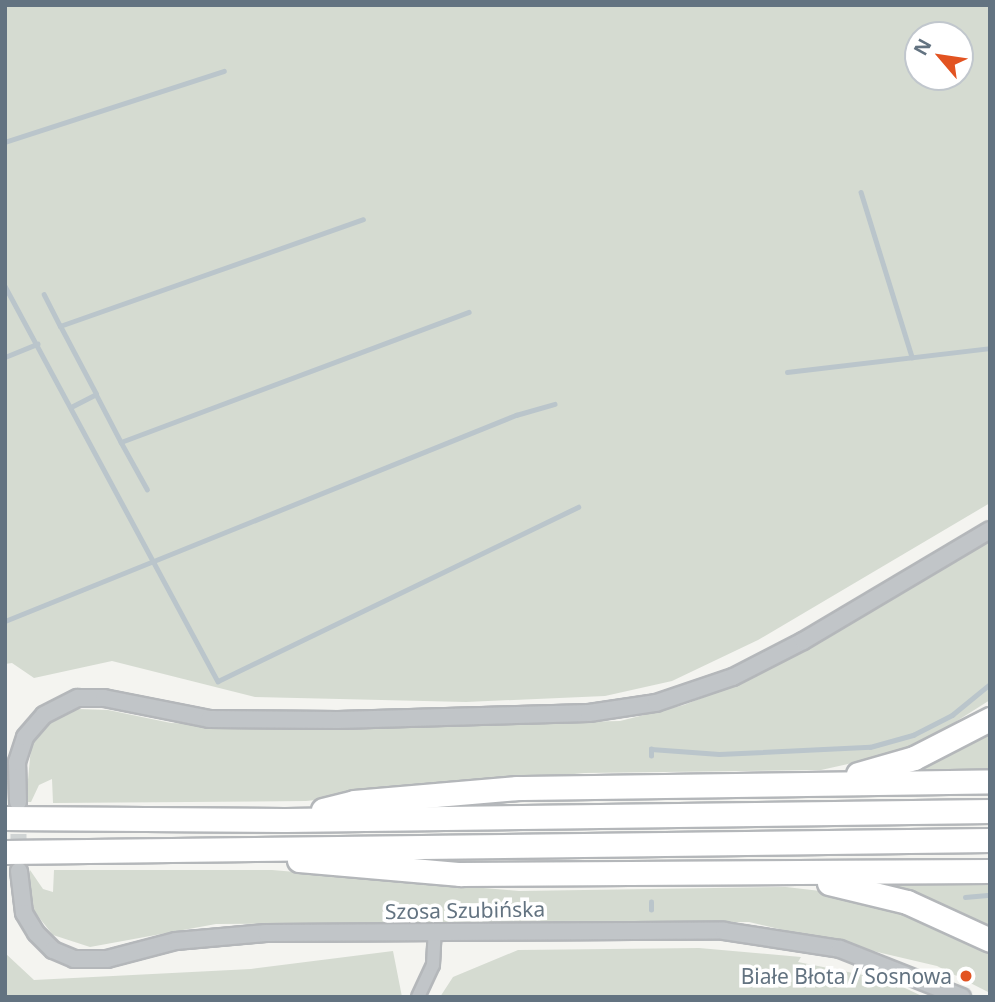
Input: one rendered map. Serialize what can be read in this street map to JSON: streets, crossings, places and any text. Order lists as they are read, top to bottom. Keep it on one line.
{"streets":{"street":["Szosa Szubińska"]},"places":["Białe Błota / Sosnowa"],"north":"top left"}
